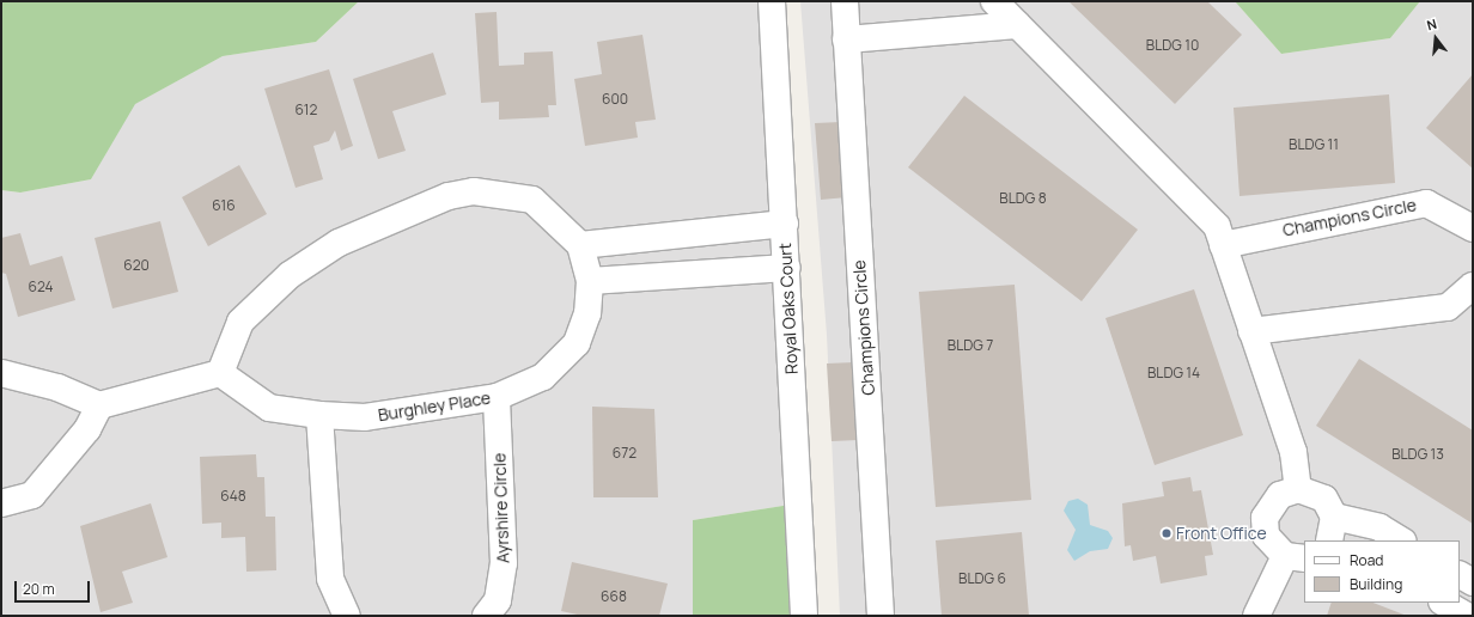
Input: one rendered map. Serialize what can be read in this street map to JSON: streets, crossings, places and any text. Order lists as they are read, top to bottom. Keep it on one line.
{"streets":{"street":["Champions Circle","Royal Oaks Court","Burghley Place","Ayrshire Circle"]},"crossings":[["Burghley Place","Ayrshire Circle"]],"places":["Front Office"],"house_numbers":["BLDG 10","600","612","BLDG 11","BLDG 8","616","620","624","BLDG 7","BLDG 14","672","BLDG 13","648","BLDG 6","668"],"legend":["Road","Building"],"scale_bar":"20 m","north":"top"}
